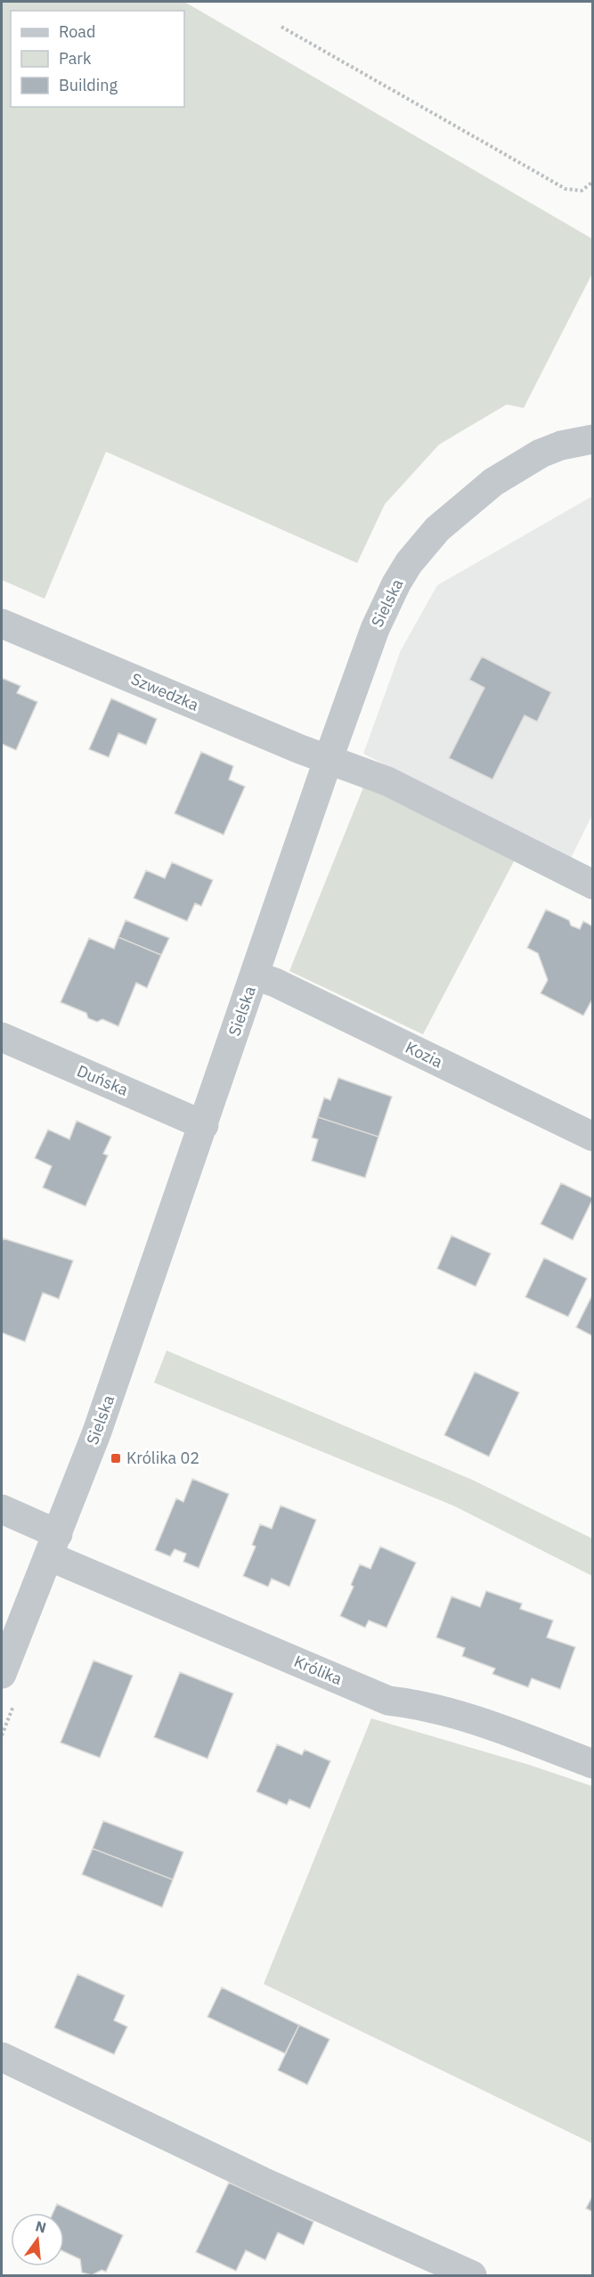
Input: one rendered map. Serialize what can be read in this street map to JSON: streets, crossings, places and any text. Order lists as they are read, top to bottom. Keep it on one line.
{"streets":{"street":["Sielska","Szwedzka","Kozia","Duńska","Królika"]},"crossings":[["Sielska","Szwedzka"],["Sielska","Kozia"],["Sielska","Duńska"],["Sielska","Królika"]],"places":{"transit":["Królika 02"]},"legend":["Road","Park","Building"],"north":"top"}
